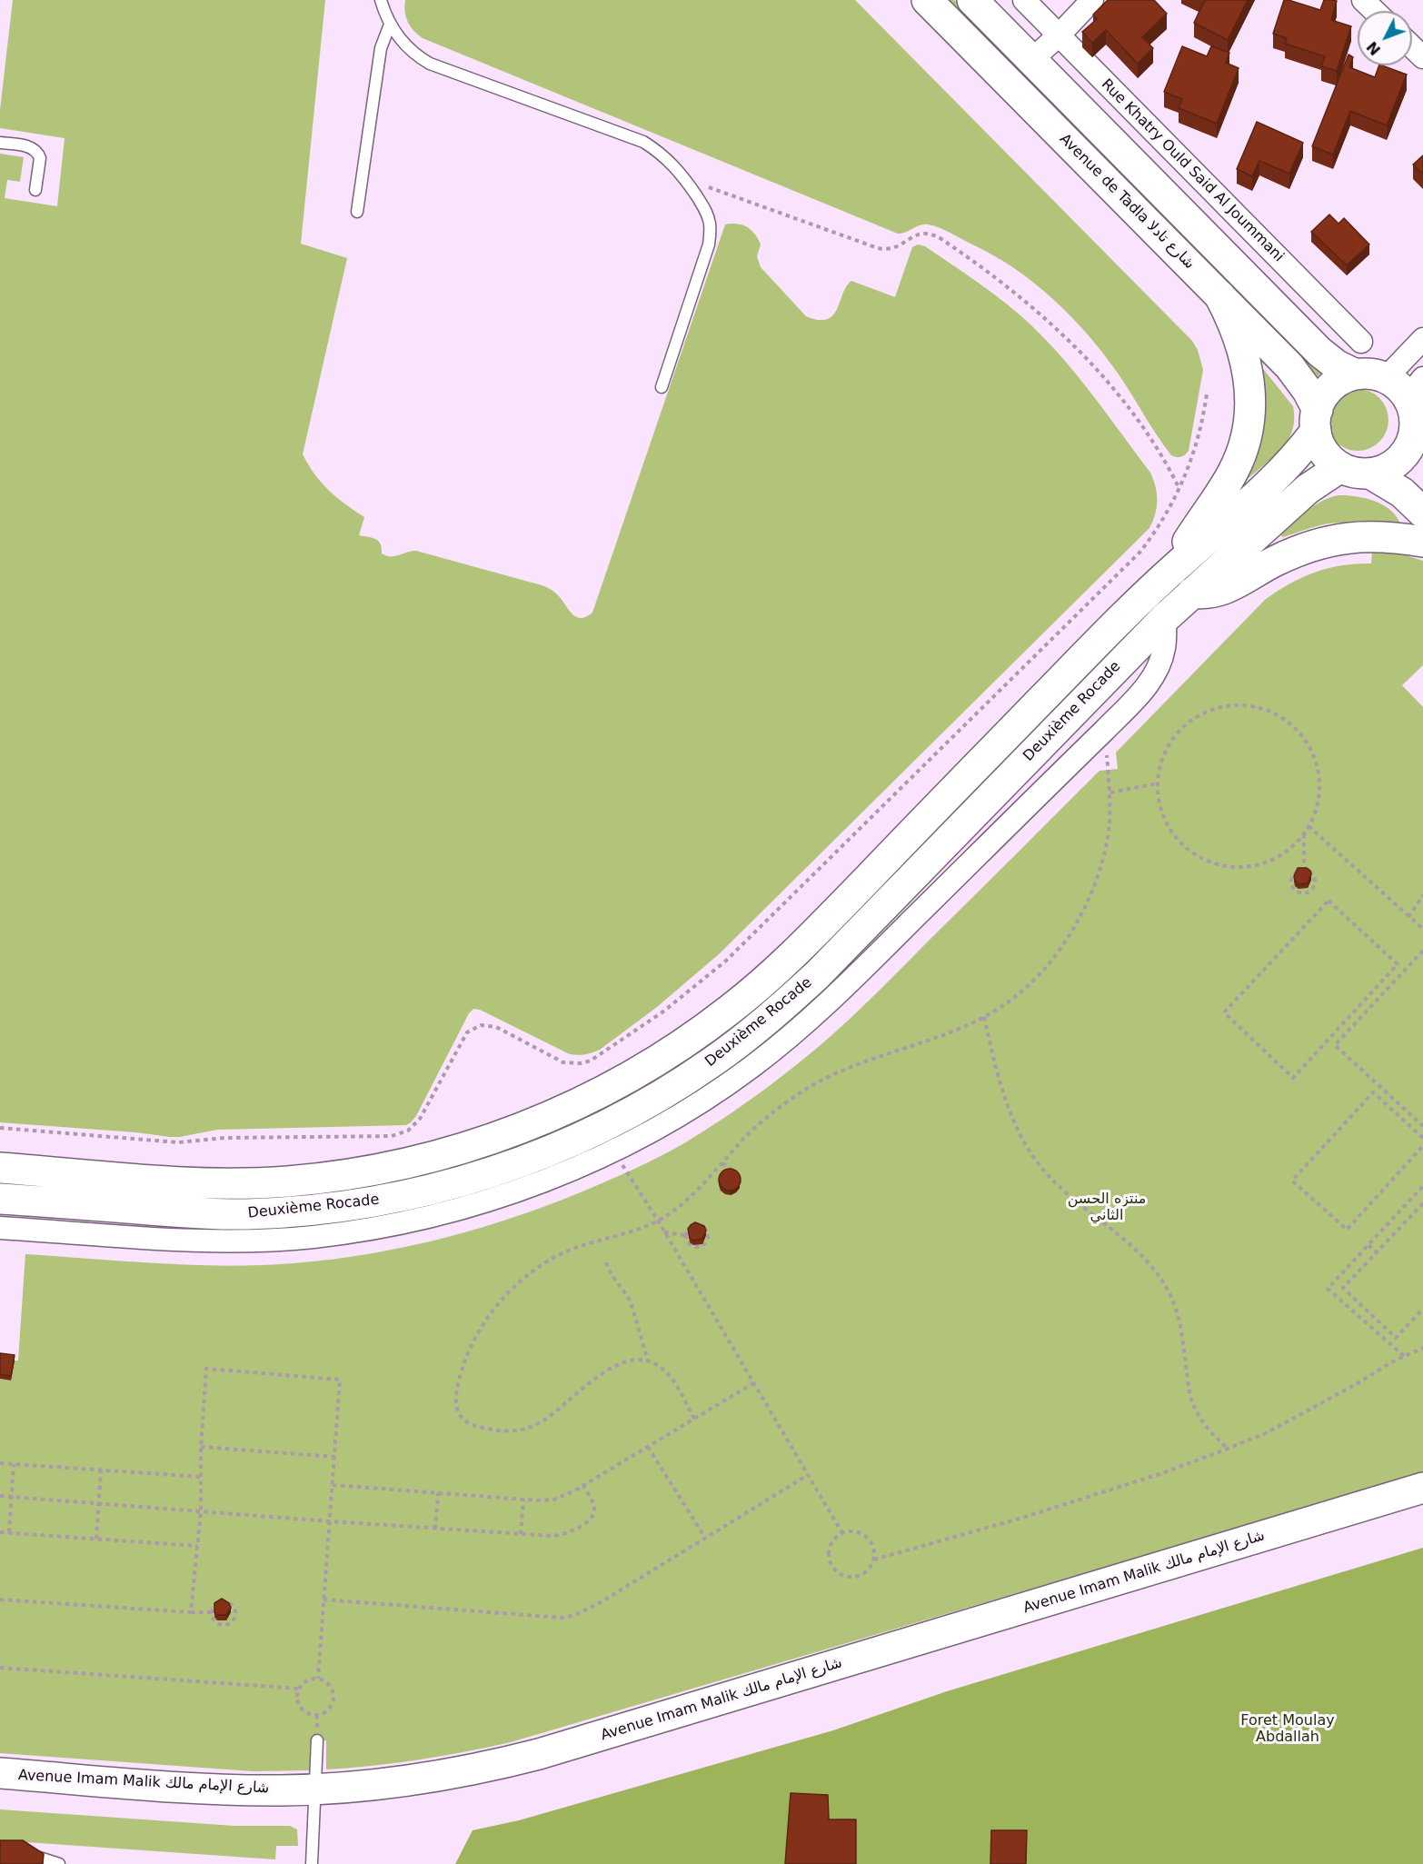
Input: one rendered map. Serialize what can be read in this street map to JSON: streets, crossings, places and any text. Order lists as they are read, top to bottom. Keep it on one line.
{"streets":{"main road":["Avenue de Tadla شارع تادلا","Deuxième Rocade","Avenue Imam Malik شارع الإمام مالك"],"street":["Rue Khatry Ould Said Al Joummani"]},"crossings":[["Avenue de Tadla شارع تادلا","Deuxième Rocade"]],"parks":["منتزه الحسن الثاني","Foret Moulay Abdallah"],"north":"bottom left"}
